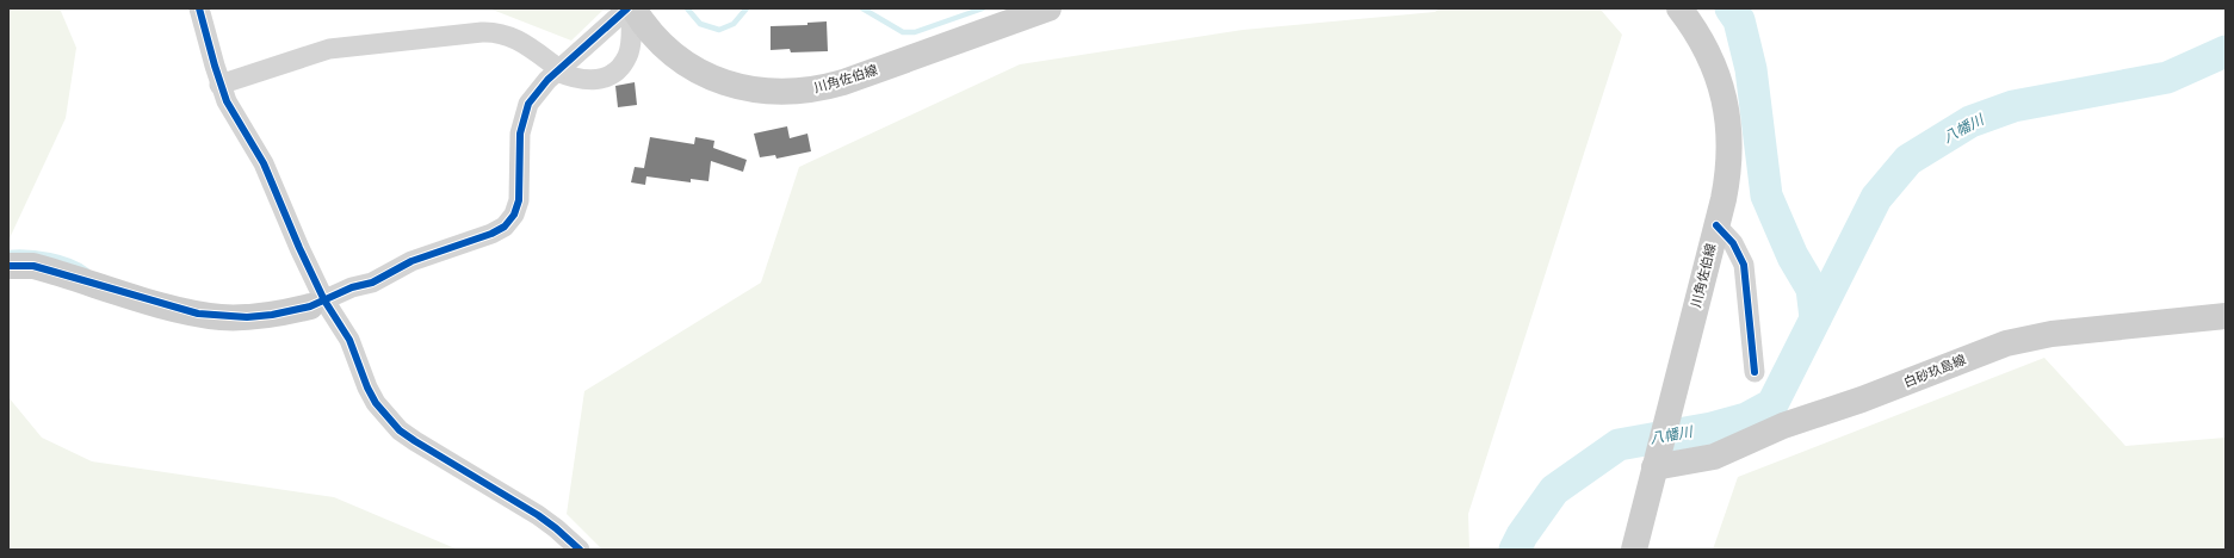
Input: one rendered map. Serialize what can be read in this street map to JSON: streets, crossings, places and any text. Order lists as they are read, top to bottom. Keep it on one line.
{"streets":{"main road":["川角佐伯線","白砂玖島線"]},"crossings":[["川角佐伯線","白砂玖島線"]],"water":["八幡川"]}
